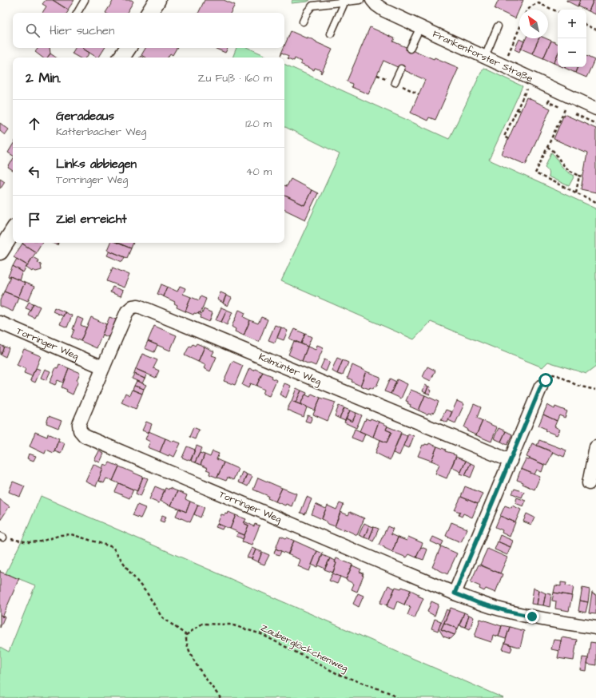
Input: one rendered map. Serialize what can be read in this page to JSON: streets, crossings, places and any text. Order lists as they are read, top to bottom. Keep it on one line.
{"streets":{"street":["Frankenforster Straße","Torringer Weg","Kalmünter Weg"],"path":["Zauberglöckchenweg"]},"crossings":[["Torringer Weg","Kalmünter Weg"]],"north":"top left","page":{"map_buttons":["+","−"],"search":"Hier suchen","heading":["2 Min.","Zu Fuß · 160 m"],"list":[["Geradeaus","Katterbacher Weg","120 m"],["Links abbiegen","Torringer Weg","40 m"],"Ziel erreicht"]}}
